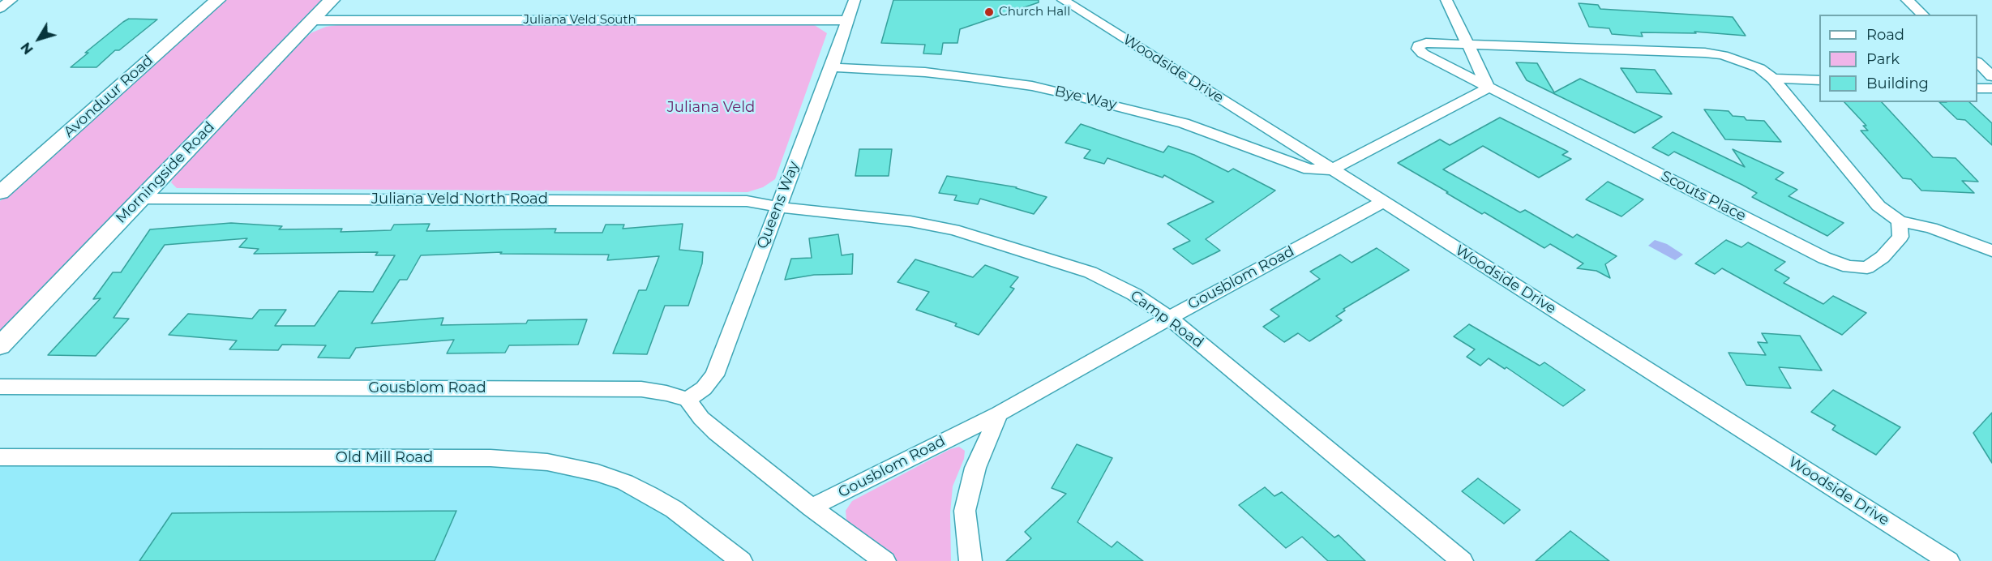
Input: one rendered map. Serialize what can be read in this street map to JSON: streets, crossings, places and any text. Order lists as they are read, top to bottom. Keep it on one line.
{"streets":{"street":["Juliana Veld South","Woodside Drive","Avonduur Road","Bye Way","Morningside Road","Scouts Place","Juliana Veld North Road","Queens Way","Gousblom Road","Camp Road","Old Mill Road"]},"crossings":[["Juliana Veld South","Morningside Road"],["Juliana Veld South","Queens Way"],["Woodside Drive","Bye Way"],["Woodside Drive","Gousblom Road"],["Bye Way","Queens Way"],["Morningside Road","Juliana Veld North Road"],["Juliana Veld North Road","Queens Way"],["Juliana Veld North Road","Camp Road"],["Queens Way","Gousblom Road"],["Queens Way","Camp Road"],["Gousblom Road","Camp Road"]],"parks":["Juliana Veld"],"places":["Church Hall"],"legend":["Road","Park","Building"],"north":"bottom left"}
